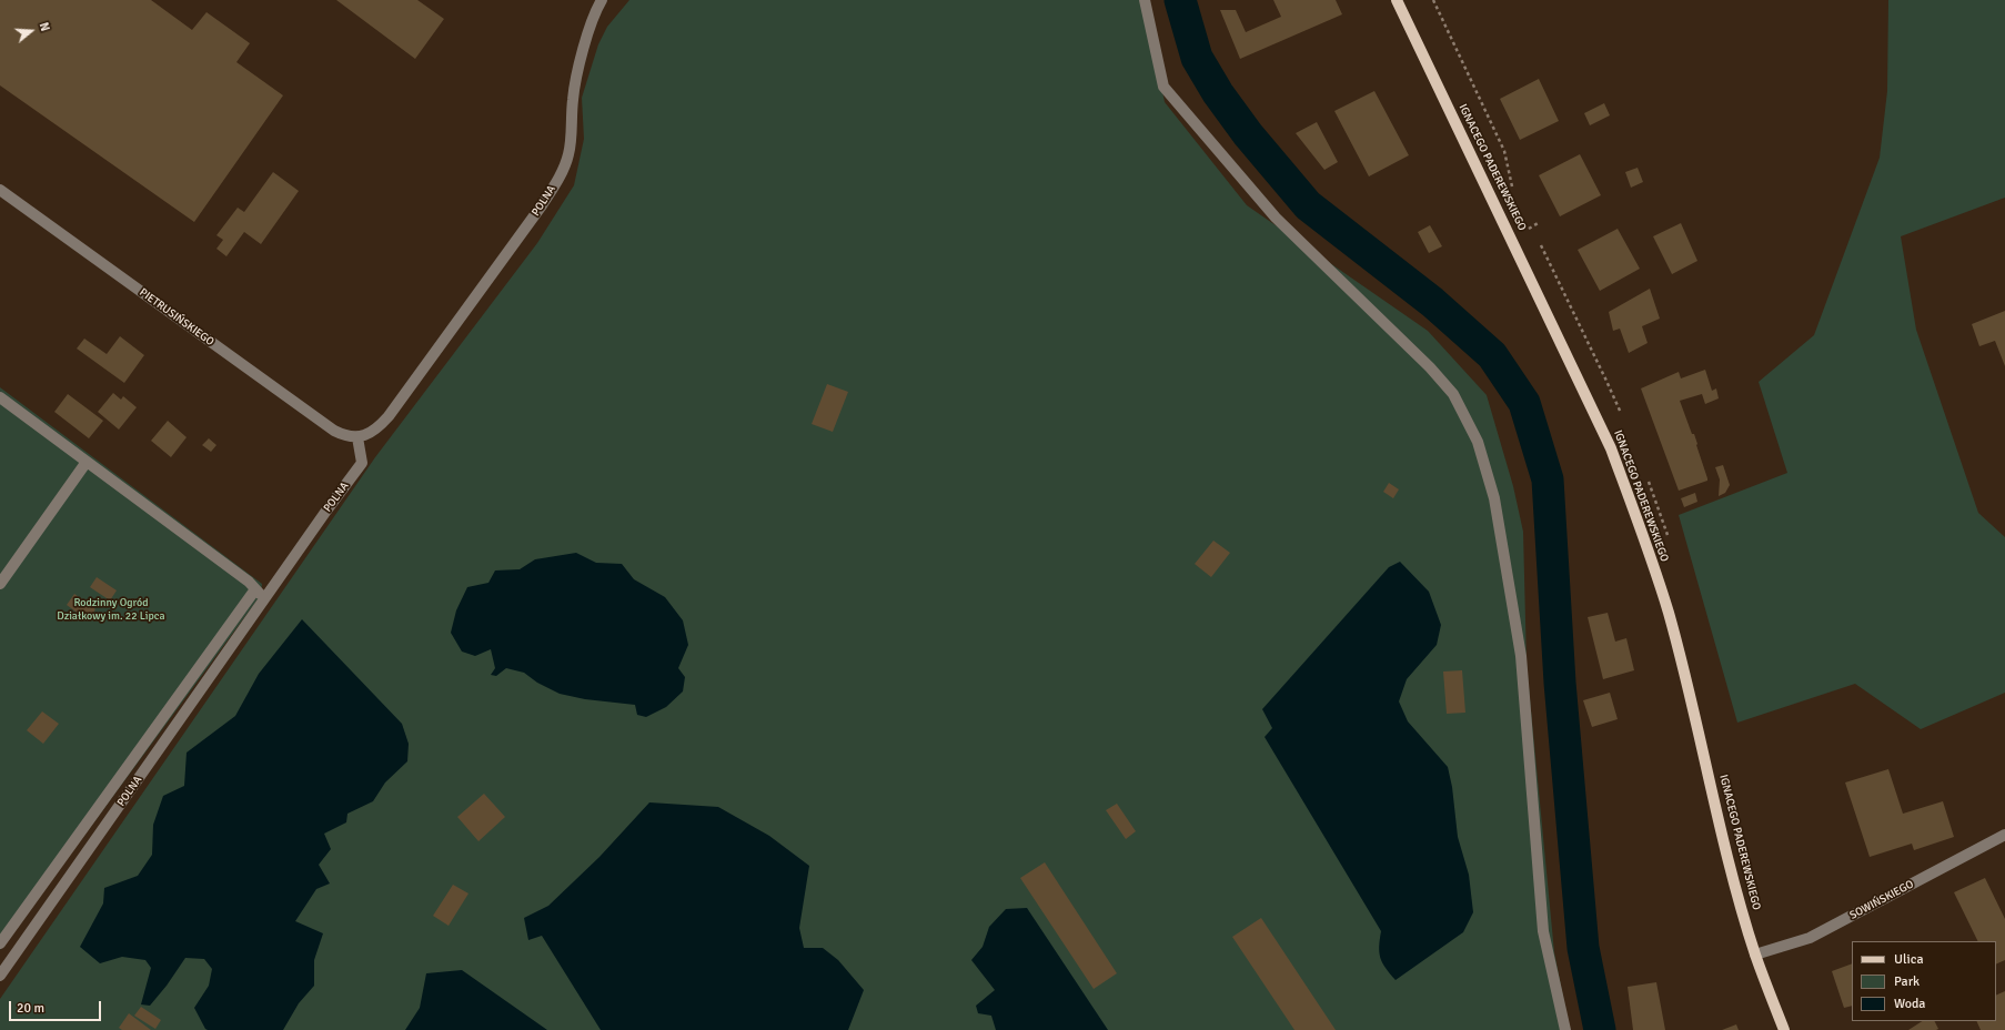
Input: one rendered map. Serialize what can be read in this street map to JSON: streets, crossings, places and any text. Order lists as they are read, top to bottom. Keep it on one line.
{"streets":{"main road":["IGNACEGO PADEREWSKIEGO"],"street":["POLNA","PIETRUSIŃSKIEGO","SOWIŃSKIEGO"]},"crossings":[["IGNACEGO PADEREWSKIEGO","SOWIŃSKIEGO"],["POLNA","PIETRUSIŃSKIEGO"]],"parks":["Rodzinny Ogród Działkowy im. 22 Lipca"],"legend":["Ulica","Park","Woda"],"scale_bar":"20 m","north":"right"}
